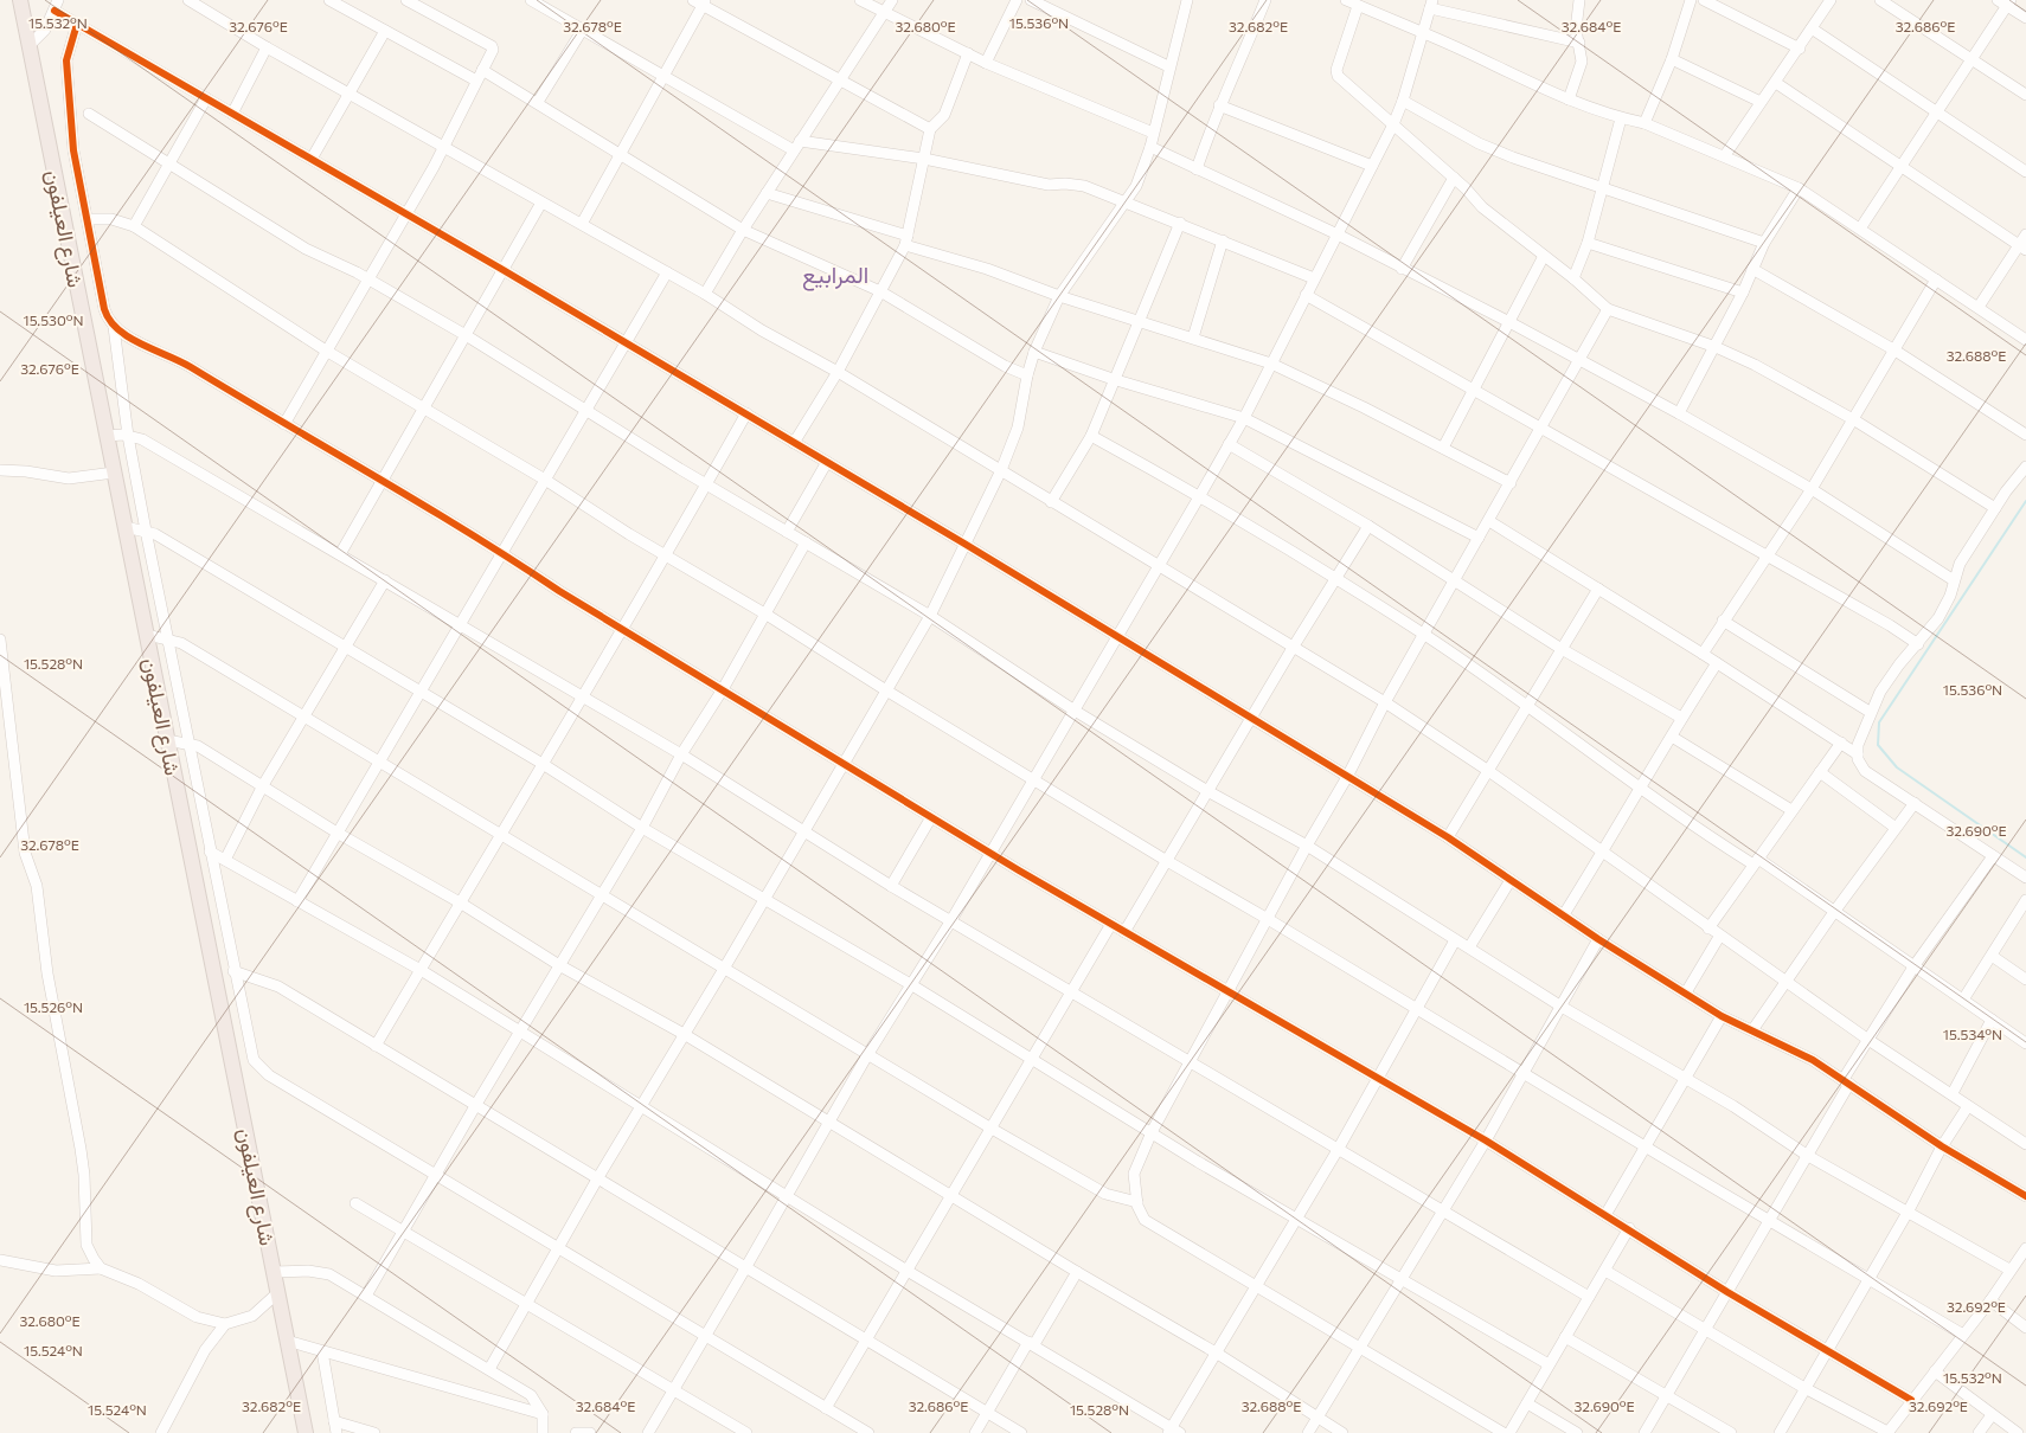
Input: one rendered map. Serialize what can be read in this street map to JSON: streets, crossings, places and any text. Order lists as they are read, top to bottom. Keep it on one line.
{"streets":{"highway":["شارع العيلفون"]},"districts":["المرابيع"],"coordinates":["15.532°N","15.536°N","32.676°E","32.678°E","32.680°E","32.682°E","32.684°E","32.686°E","15.530°N","32.688°E","15.528°N","32.690°E","15.526°N","15.534°N","32.692°E","15.524°N"]}
